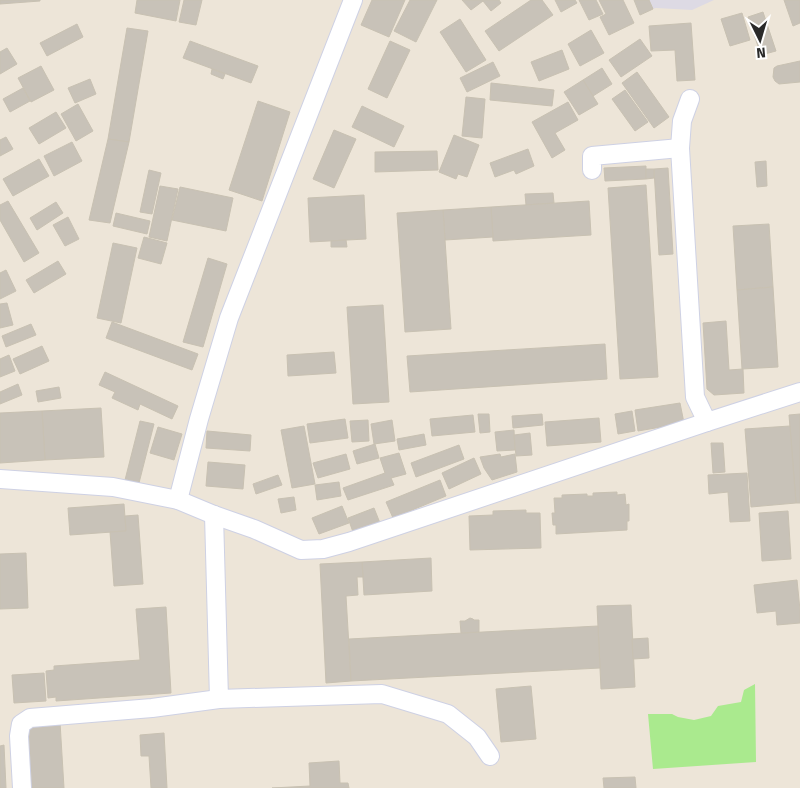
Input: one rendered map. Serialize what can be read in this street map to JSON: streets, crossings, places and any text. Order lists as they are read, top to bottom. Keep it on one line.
{"north":"bottom"}
